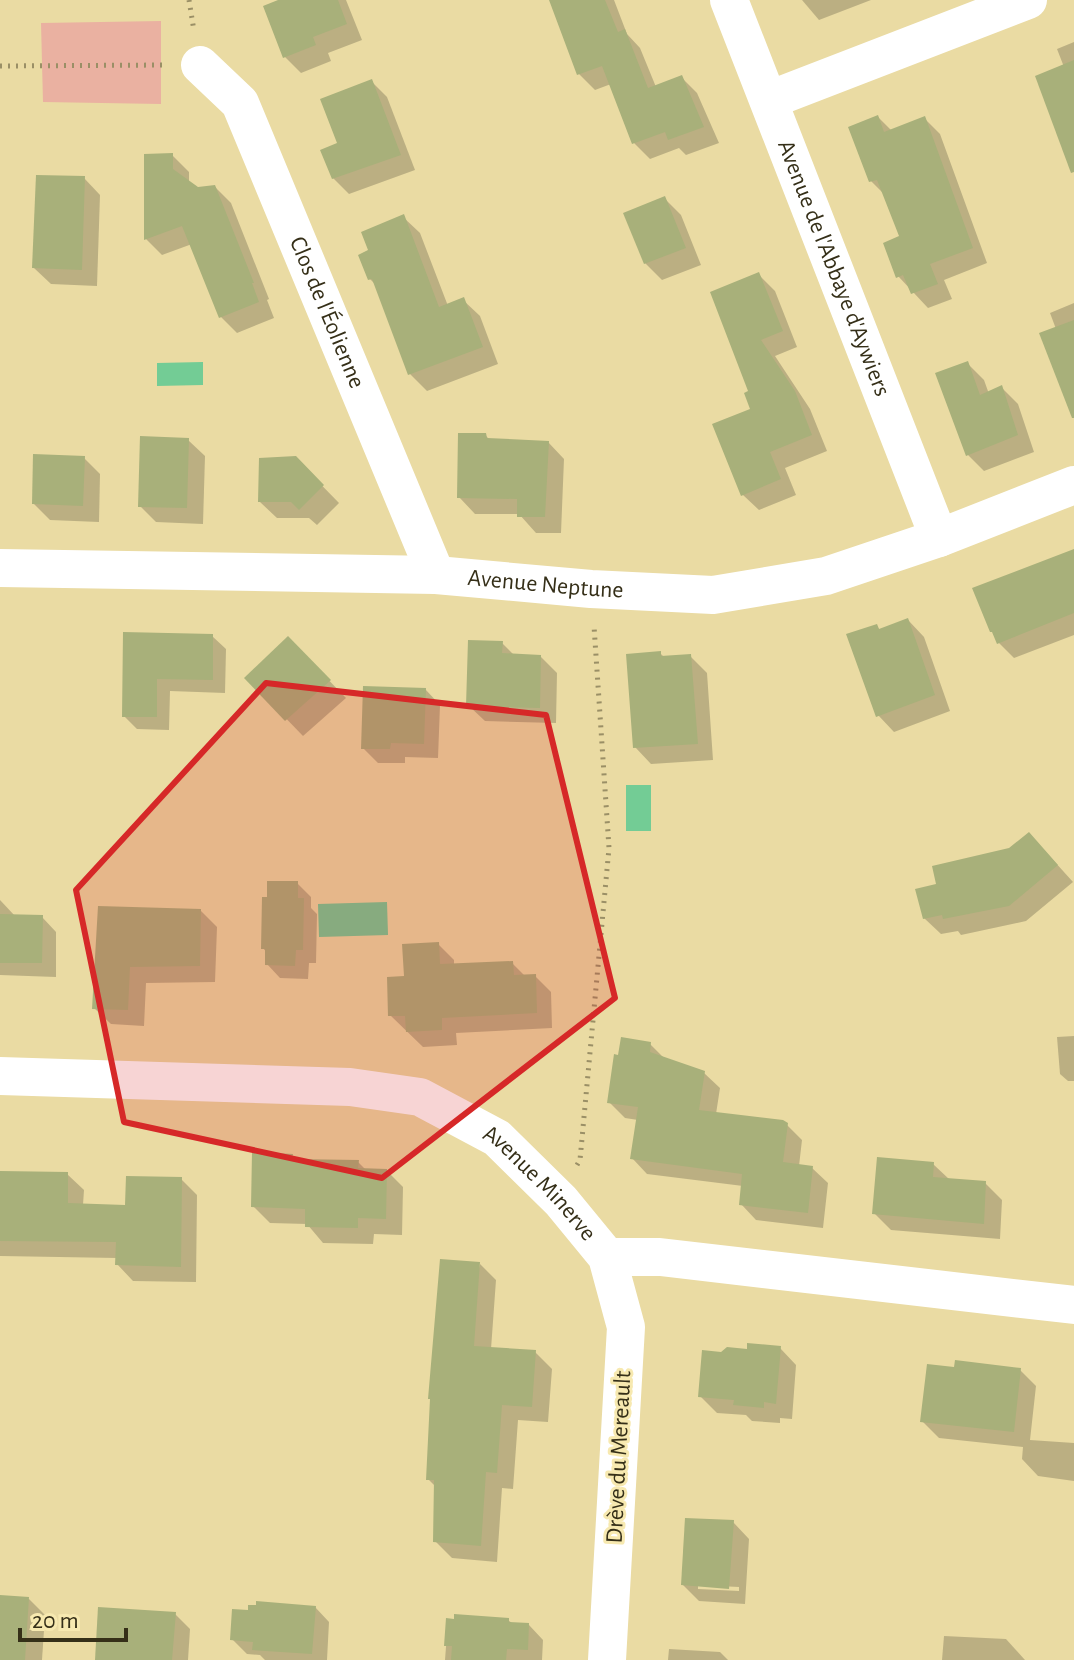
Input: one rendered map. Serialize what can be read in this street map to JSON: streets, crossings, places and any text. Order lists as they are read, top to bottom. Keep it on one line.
{"streets":{"street":["Avenue de l'Abbaye d'Aywiers","Clos de l'Éolienne","Avenue Neptune","Avenue Minerve","Drève du Mereault"]},"crossings":[["Avenue de l'Abbaye d'Aywiers","Avenue Neptune"],["Clos de l'Éolienne","Avenue Neptune"],["Avenue Minerve","Drève du Mereault"]],"scale_bar":"20 m"}
